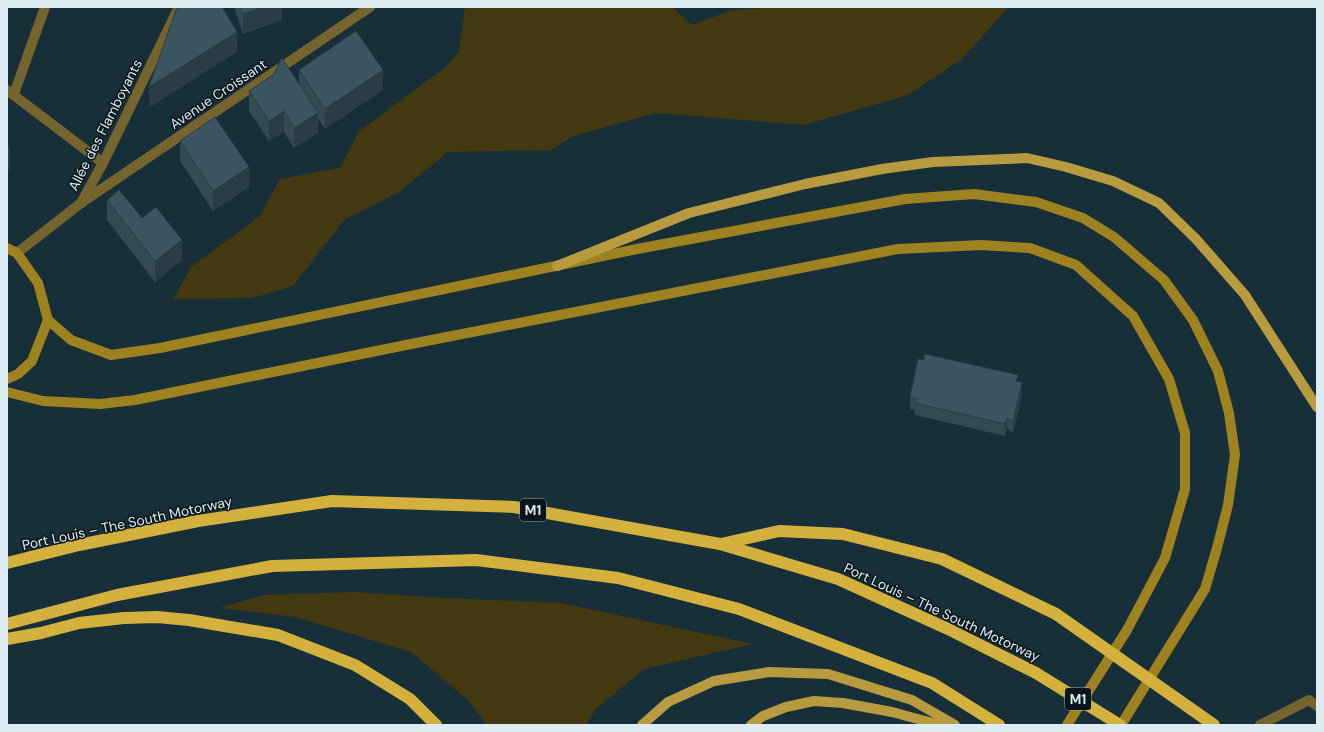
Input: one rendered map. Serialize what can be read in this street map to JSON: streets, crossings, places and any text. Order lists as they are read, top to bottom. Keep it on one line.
{"streets":{"highway":["M1","Port Louis – The South Motorway"],"street":["Avenue Croissant","Allée des Flamboyants"]},"crossings":[["Avenue Croissant","Allée des Flamboyants"]]}
